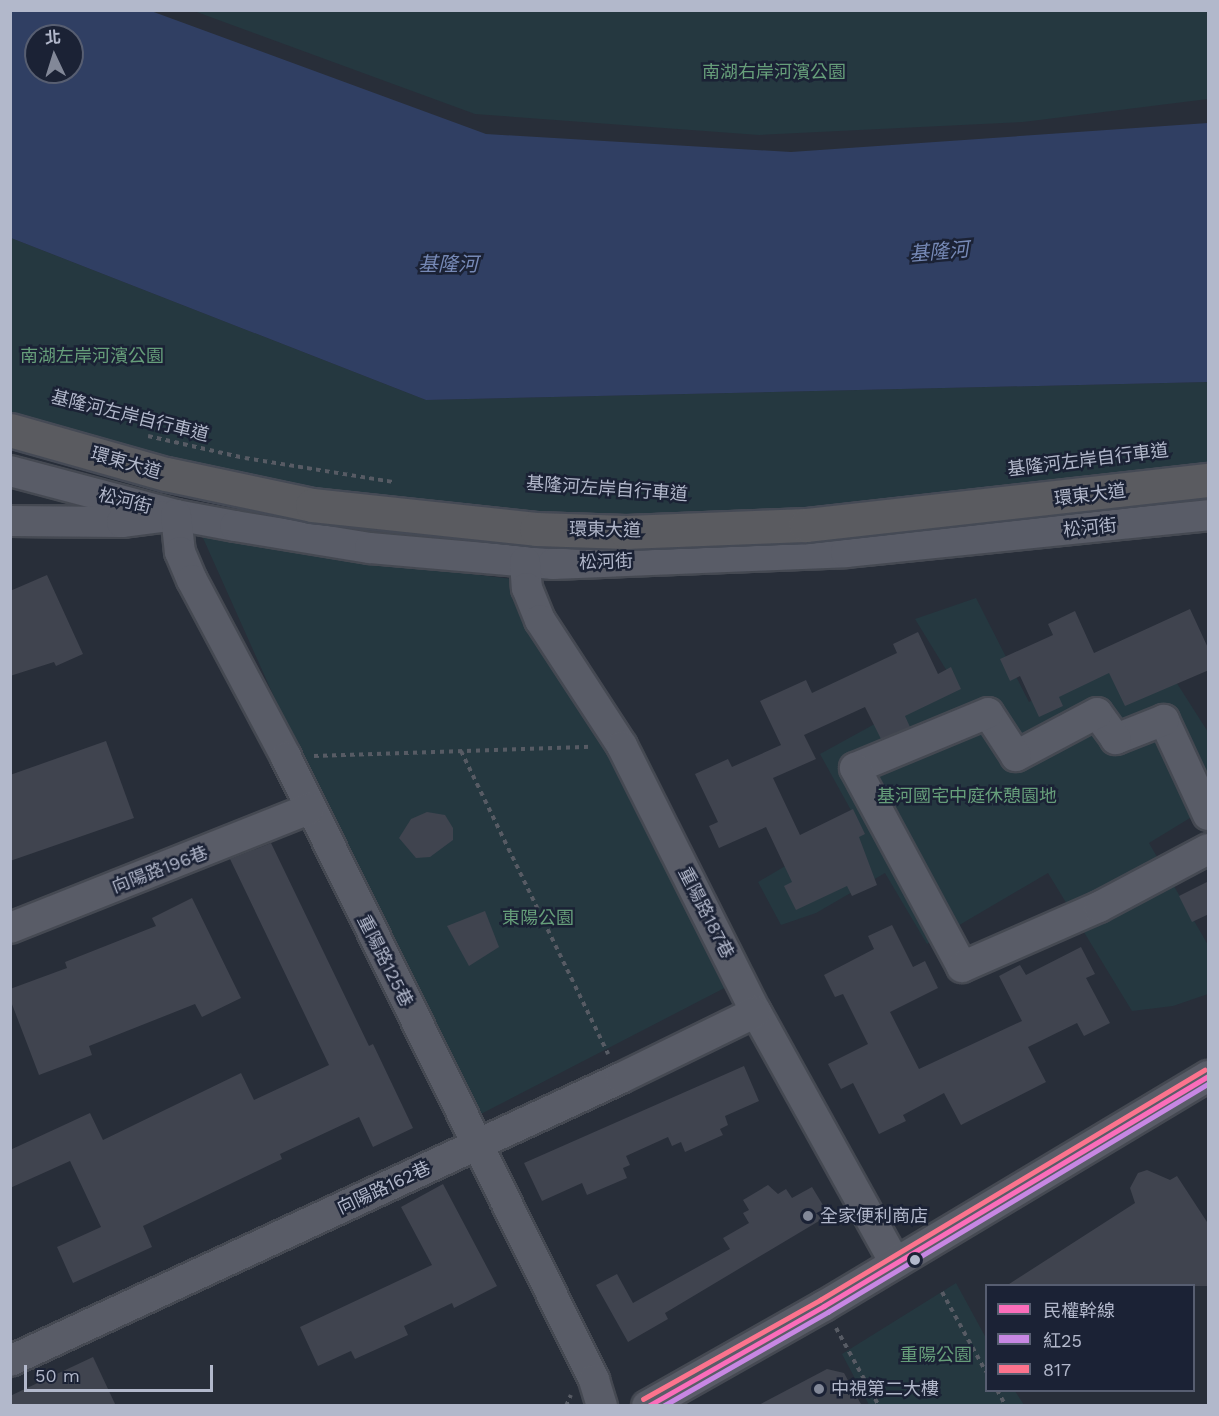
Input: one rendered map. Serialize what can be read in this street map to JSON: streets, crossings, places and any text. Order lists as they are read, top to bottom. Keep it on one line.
{"streets":{"highway":["環東大道"],"street":["松河街","向陽路196巷","重陽路187巷","重陽路125巷","向陽路162巷"],"path":["基隆河左岸自行車道"]},"crossings":[["松河街","重陽路187巷"],["松河街","重陽路125巷"],["向陽路196巷","重陽路125巷"],["重陽路187巷","向陽路162巷"],["重陽路125巷","向陽路162巷"]],"water":["基隆河"],"parks":["南湖右岸河濱公園","南湖左岸河濱公園","基河國宅中庭休憩園地","東陽公園","重陽公園"],"places":["全家便利商店","中視第二大樓"],"lines":["transit line 817","transit line 民權幹線","transit line 紅25"],"legend":["民權幹線","紅25","817"],"scale_bar":"50 m","north":"top"}
